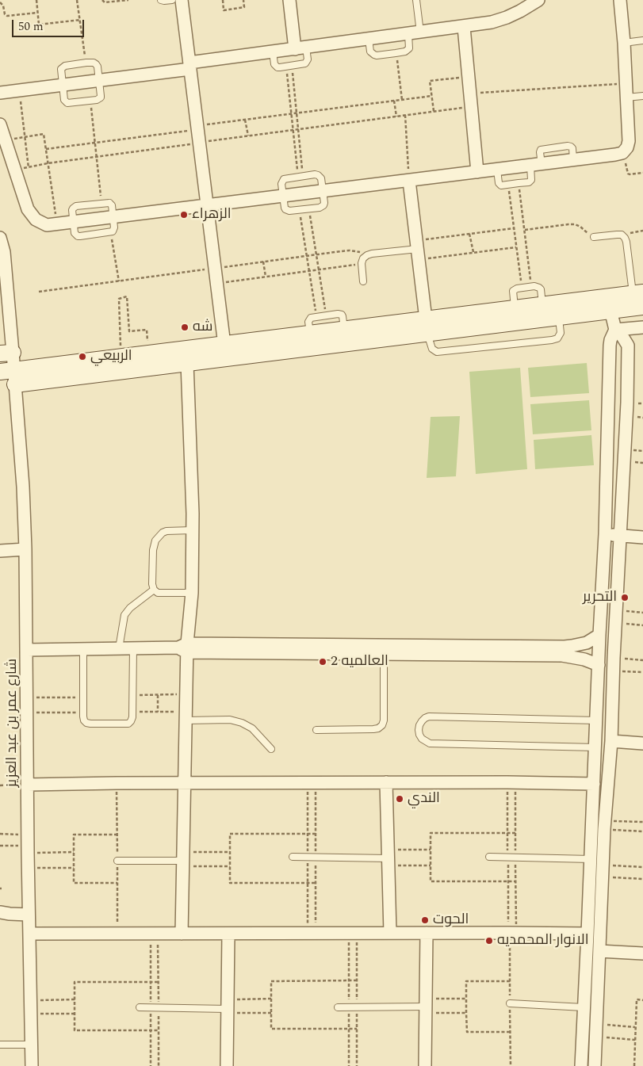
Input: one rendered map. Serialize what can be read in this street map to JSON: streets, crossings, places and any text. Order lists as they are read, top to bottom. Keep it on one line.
{"streets":{"street":["شارع عمر بن عبد العزيز"]},"places":["الزهراء","شه","الربيعي","التحرير","العالميه 2","الندي","الحوت","الانوار المحمديه"],"scale_bar":"50 m"}
